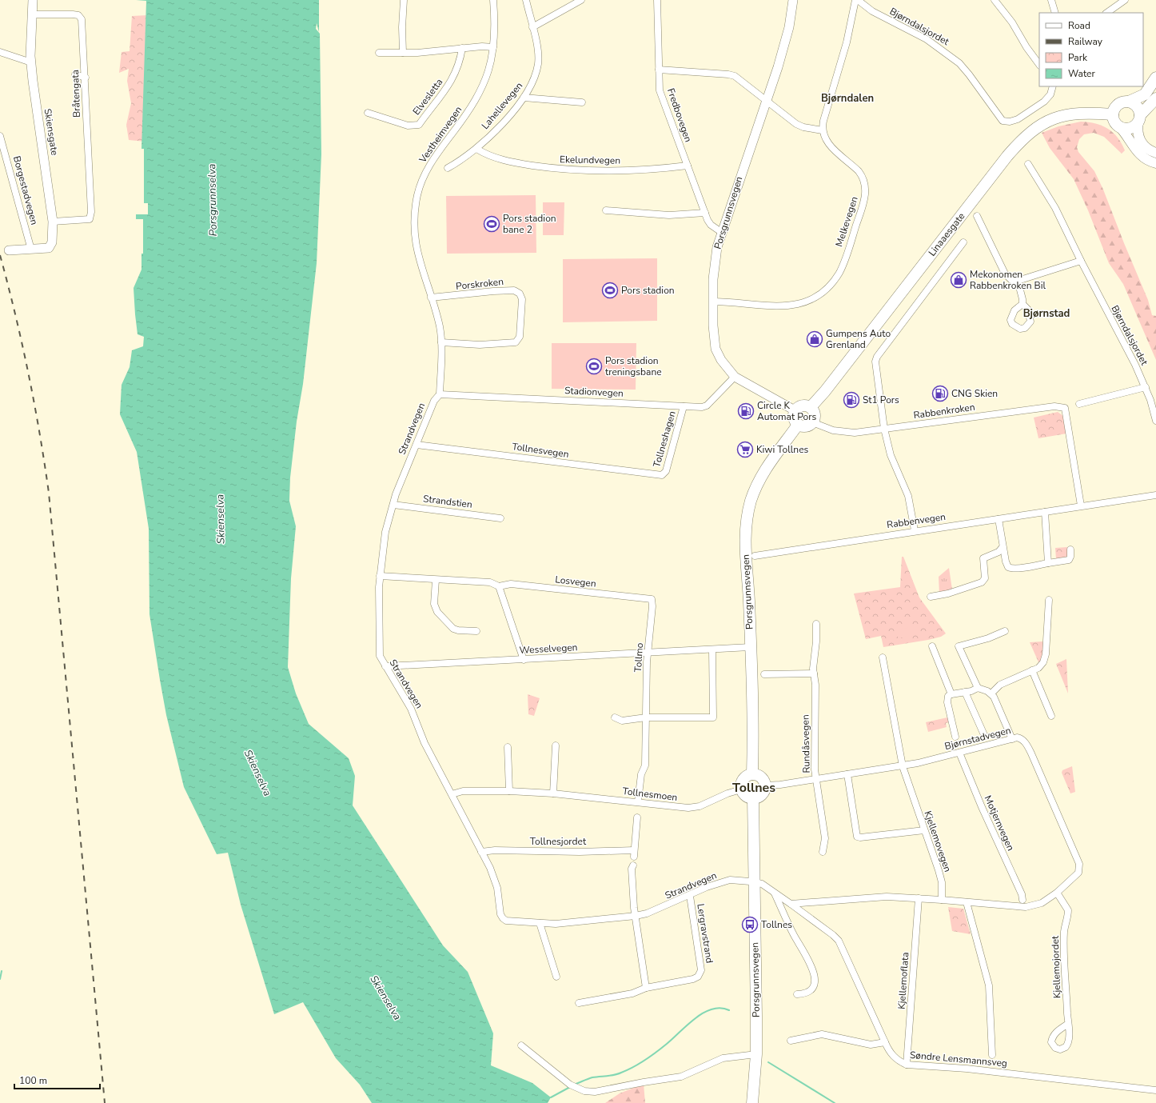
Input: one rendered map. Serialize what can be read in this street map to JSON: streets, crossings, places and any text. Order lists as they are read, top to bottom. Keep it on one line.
{"streets":{"highway":["Porsgrunnsvegen","Linaaesgate"],"street":["Bjørndalsjordet","Bråtengata","Elvesletta","Lahellevegen","Fredbovegen","Skiensgate","Vestheimvegen","Ekelundvegen","Borgestadvegen","Melkevegen","Porskroken","Stadionvegen","Rabbenkroken","Strandvegen","Tollneshagen","Tollnesvegen","Strandstien","Rabbenvegen","Losvegen","Wesselvegen","Tollmo","Bjørnstadvegen","Rundåsvegen","Tollnesmoen","Motjernvegen","Tollnesjordet","Kjellemovegen","Lergravstrand","Kjellemojordet","Kjellemoflata","Søndre Lensmannsveg"]},"crossings":[["Bråtengata","Skiensgate"],["Lahellevegen","Ekelundvegen"],["Fredbovegen","Ekelundvegen"],["Fredbovegen","Porsgrunnsvegen"],["Skiensgate","Borgestadvegen"],["Vestheimvegen","Porskroken"],["Vestheimvegen","Stadionvegen"],["Vestheimvegen","Strandvegen"],["Porsgrunnsvegen","Melkevegen"],["Porsgrunnsvegen","Linaaesgate"],["Porsgrunnsvegen","Stadionvegen"],["Porsgrunnsvegen","Rabbenkroken"],["Porsgrunnsvegen","Strandvegen"],["Porsgrunnsvegen","Wesselvegen"],["Porsgrunnsvegen","Bjørnstadvegen"],["Porsgrunnsvegen","Tollnesmoen"],["Linaaesgate","Rabbenkroken"],["Stadionvegen","Strandvegen"],["Stadionvegen","Tollneshagen"],["Rabbenkroken","Rabbenvegen"],["Strandvegen","Tollnesvegen"],["Strandvegen","Strandstien"],["Strandvegen","Losvegen"],["Strandvegen","Wesselvegen"],["Strandvegen","Tollnesmoen"],["Strandvegen","Tollnesjordet"],["Strandvegen","Lergravstrand"],["Tollneshagen","Tollnesvegen"],["Losvegen","Tollmo"],["Wesselvegen","Tollmo"],["Tollmo","Tollnesmoen"],["Bjørnstadvegen","Rundåsvegen"],["Bjørnstadvegen","Tollnesmoen"],["Bjørnstadvegen","Motjernvegen"],["Bjørnstadvegen","Kjellemovegen"],["Bjørnstadvegen","Kjellemojordet"],["Kjellemoflata","Søndre Lensmannsveg"]],"districts":["Bjørndalen","Bjørnstad","Tollnes"],"water":["Porsgrunnselva","Skienselva"],"places":{"sports":["Pors stadion bane 2","Pors stadion","Pors stadion treningsbane"],"shop":["Mekonomen Rabbenkroken Bil","Gumpens Auto Grenland"],"fuel station":["CNG Skien","St1 Pors","Circle K Automat Pors"],"supermarket":["Kiwi Tollnes"],"bus stop":["Tollnes"]},"legend":["Road","Railway","Park","Water"],"scale_bar":"100 m"}
